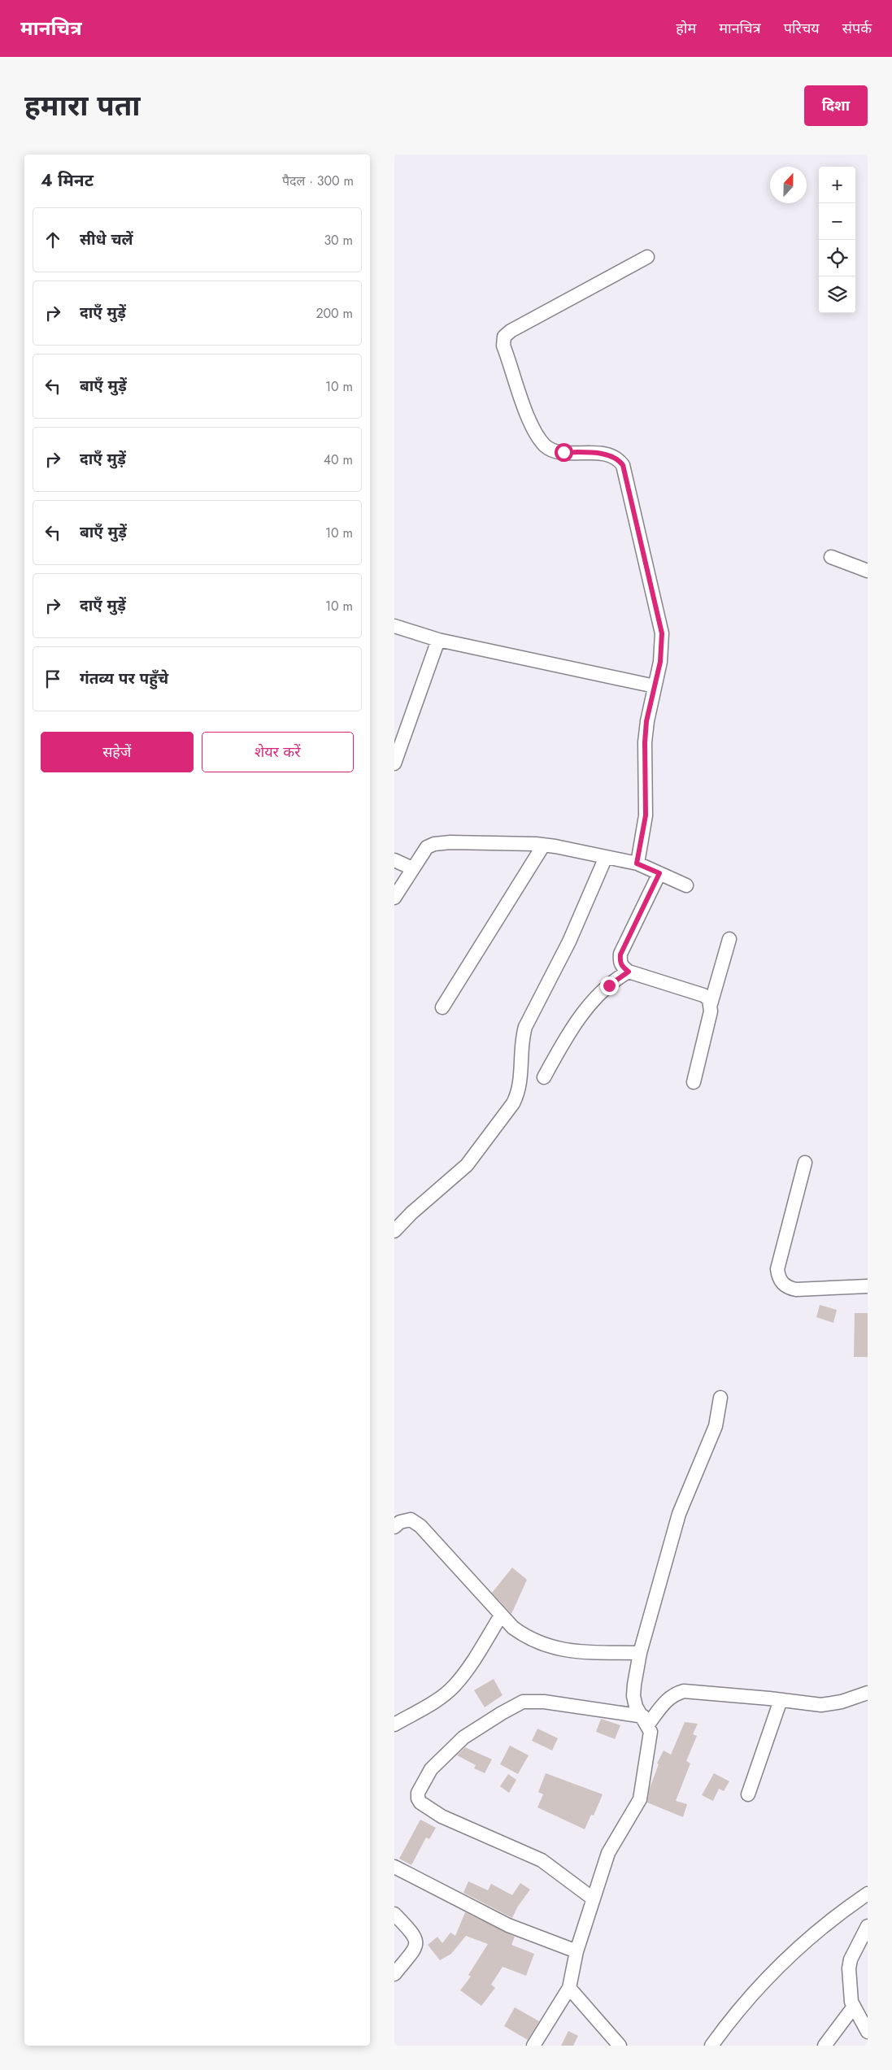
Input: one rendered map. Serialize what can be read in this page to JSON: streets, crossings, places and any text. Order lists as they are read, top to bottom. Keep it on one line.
{"north":"top","page":{"header":"मानचित्र","nav":["होम","मानचित्र","परिचय","संपर्क"],"title":"हमारा पता","buttons":["दिशा",["सहेजें","शेयर करें"]],"heading":["4 मिनट","पैदल · 300 m"],"map_buttons":["+","−"],"list":[["सीधे चलें","30 m"],["दाएँ मुड़ें","200 m"],["बाएँ मुड़ें","10 m"],["दाएँ मुड़ें","40 m"],["बाएँ मुड़ें","10 m"],["दाएँ मुड़ें","10 m"],"गंतव्य पर पहुँचे"]}}
